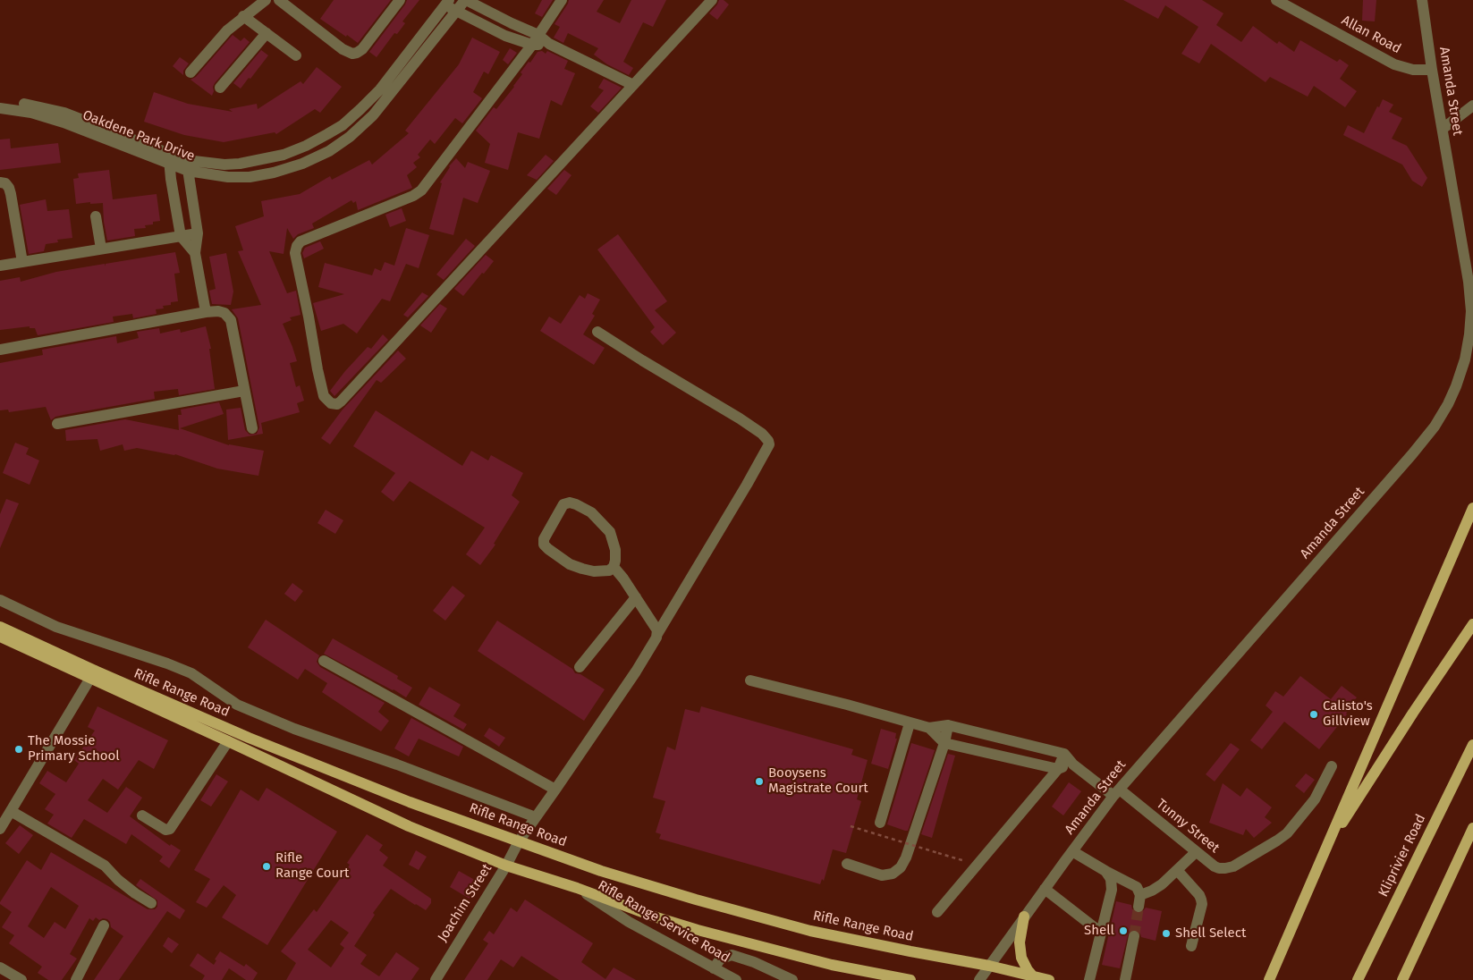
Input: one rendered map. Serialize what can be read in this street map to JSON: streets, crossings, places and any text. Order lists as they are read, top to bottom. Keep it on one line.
{"streets":{"main road":["Rifle Range Road","Kliprivier Road"],"street":["Allan Road","Amanda Street","Oakdene Park Drive","Tunny Street","Joachim Street","Rifle Range Service Road"]},"crossings":[["Allan Road","Amanda Street"],["Amanda Street","Rifle Range Road"],["Amanda Street","Tunny Street"],["Rifle Range Road","Joachim Street"],["Rifle Range Road","Rifle Range Service Road"]],"places":["Calisto's Gillview","The Mossie Primary School","Booysens Magistrate Court","Rifle Range Court","Shell","Shell Select"]}
